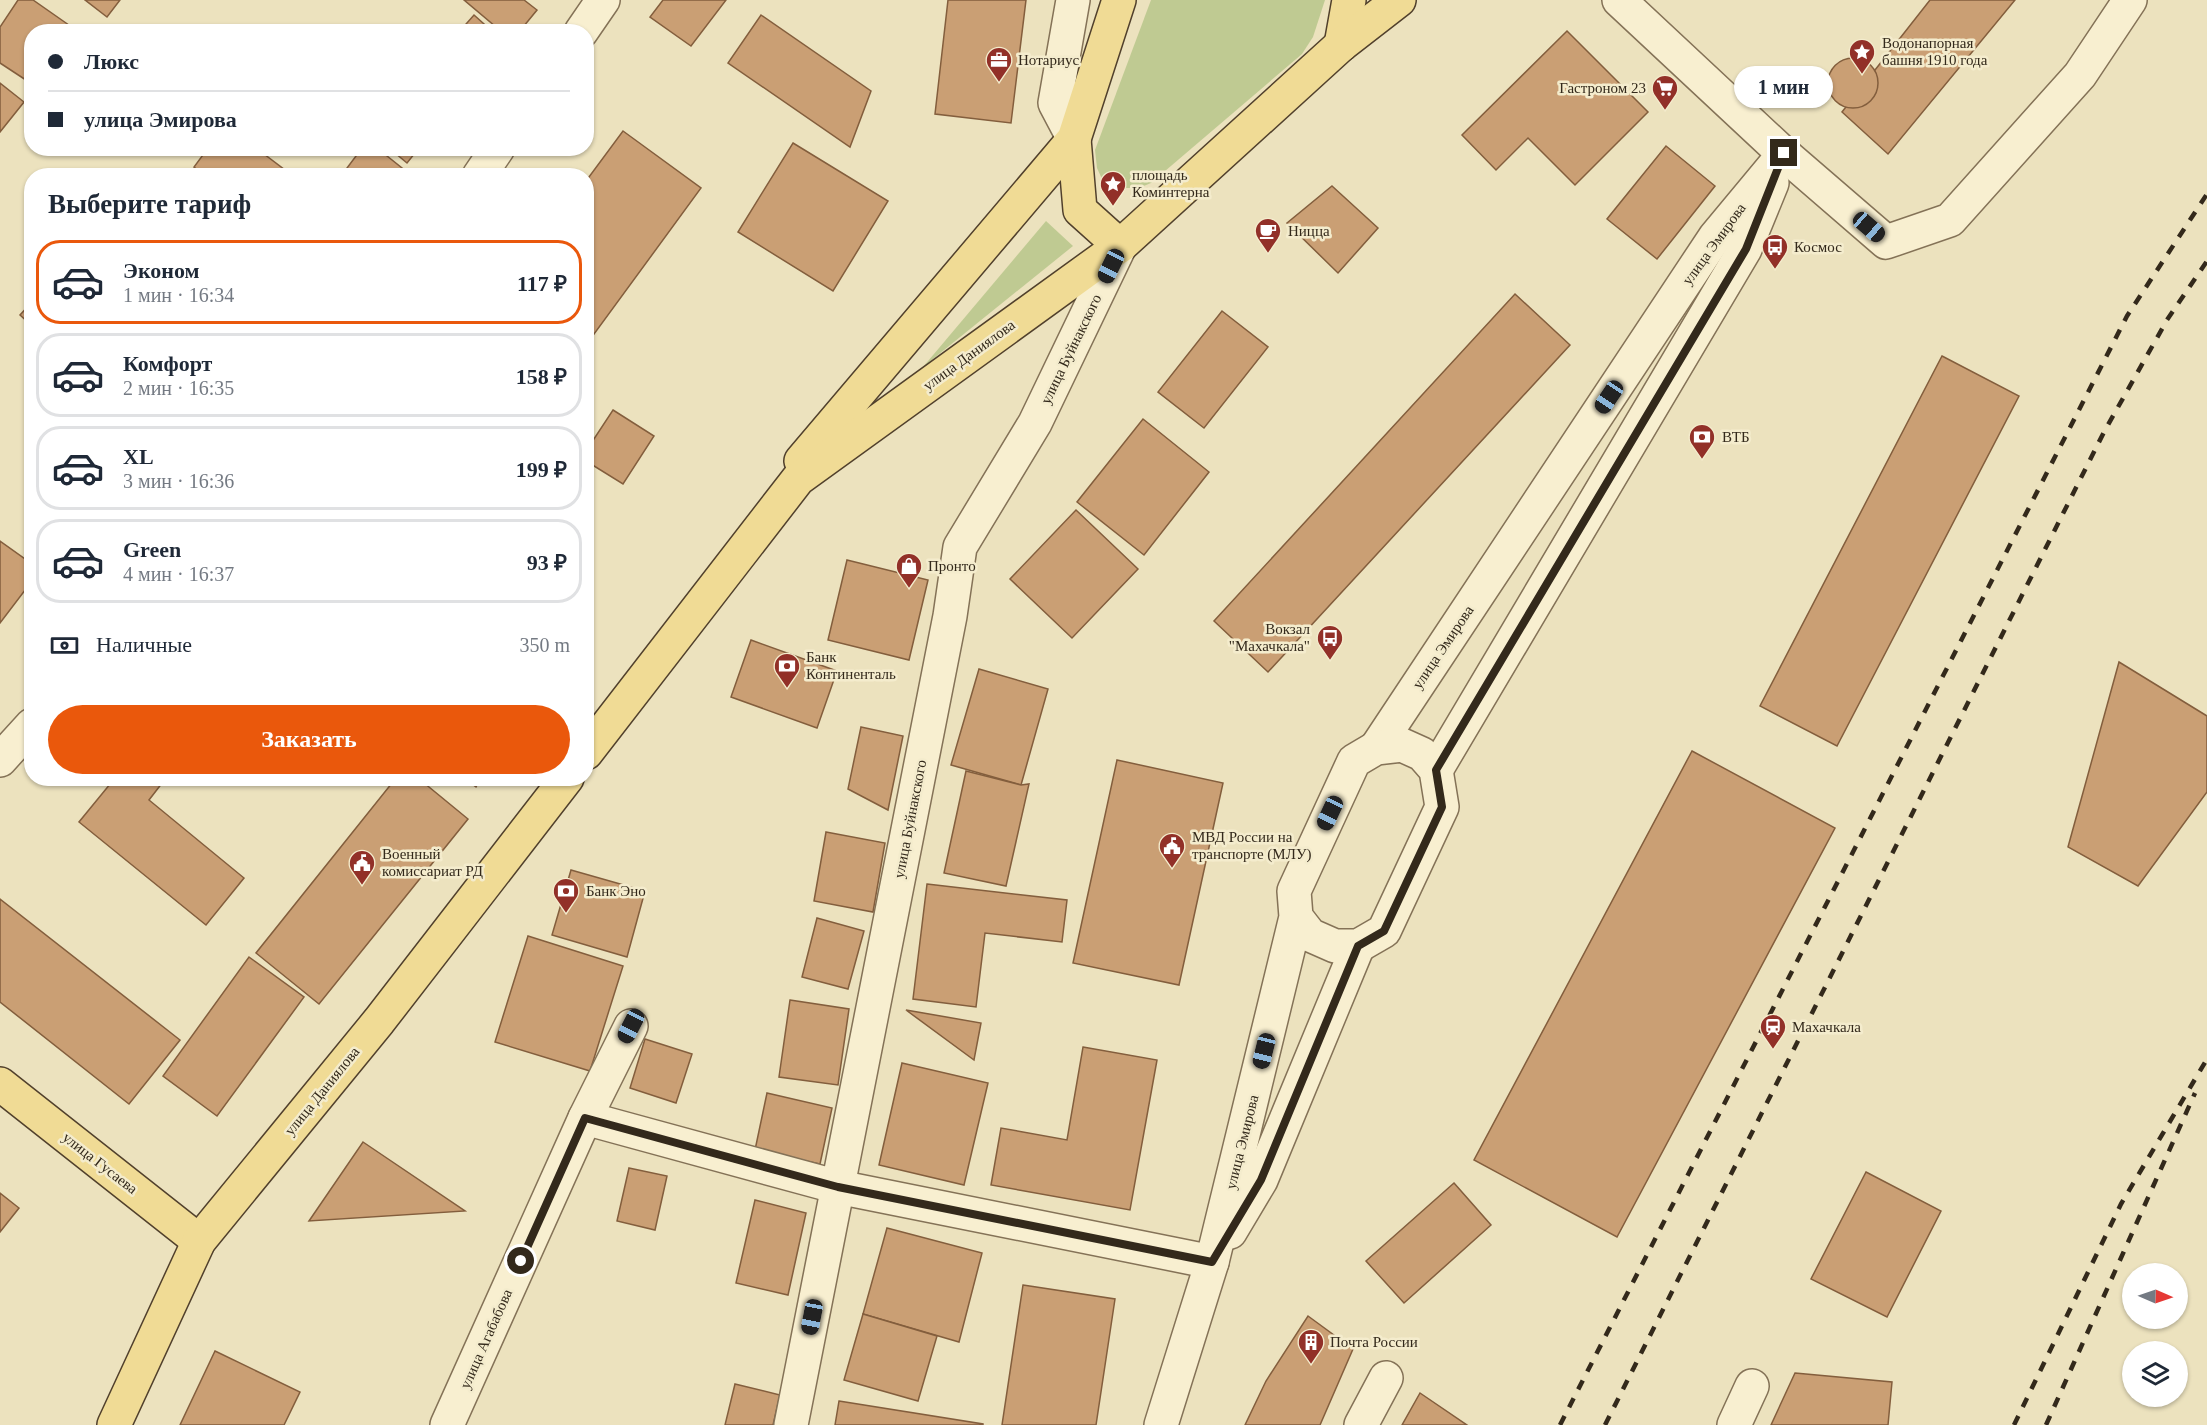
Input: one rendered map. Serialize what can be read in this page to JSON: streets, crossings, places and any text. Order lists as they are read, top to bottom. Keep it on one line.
{"streets":{"main road":["улица Даниялова","улица Гусаева"],"street":["улица Эмирова","улица Буйнакского","улица Агабабова"]},"crossings":[["улица Буйнакского","улица Даниялова"],["улица Даниялова","улица Гусаева"]],"places":{"place":["Водонапорная башня 1910 года","площадь Коминтерна"],"office":["Нотариус"],"supermarket":["Гастроном 23"],"cafe":["Ницца"],"bus stop":["Космос","Вокзал \"Махачкала\""],"bank":["ВТБ","Банк Континенталь","Банк Эно"],"shop":["Пронто"],"public building":["МВД России на транспорте (МЛУ)","Военный комиссариат РД"],"station":["Махачкала"],"building":["Почта России"]},"north":"right","page":{"banner":["Люкс","улица Эмирова"],"bubble":"1 мин","heading":"Выберите тариф","list":[{"name":"Эконом","note":"1 мин · 16:34","value":"117 ₽"},{"name":"Комфорт","note":"2 мин · 16:35","value":"158 ₽"},{"name":"XL","note":"3 мин · 16:36","value":"199 ₽"},{"name":"Green","note":"4 мин · 16:37","value":"93 ₽"}],"pay":["Наличные","350 m"],"buttons":"Заказать"}}
